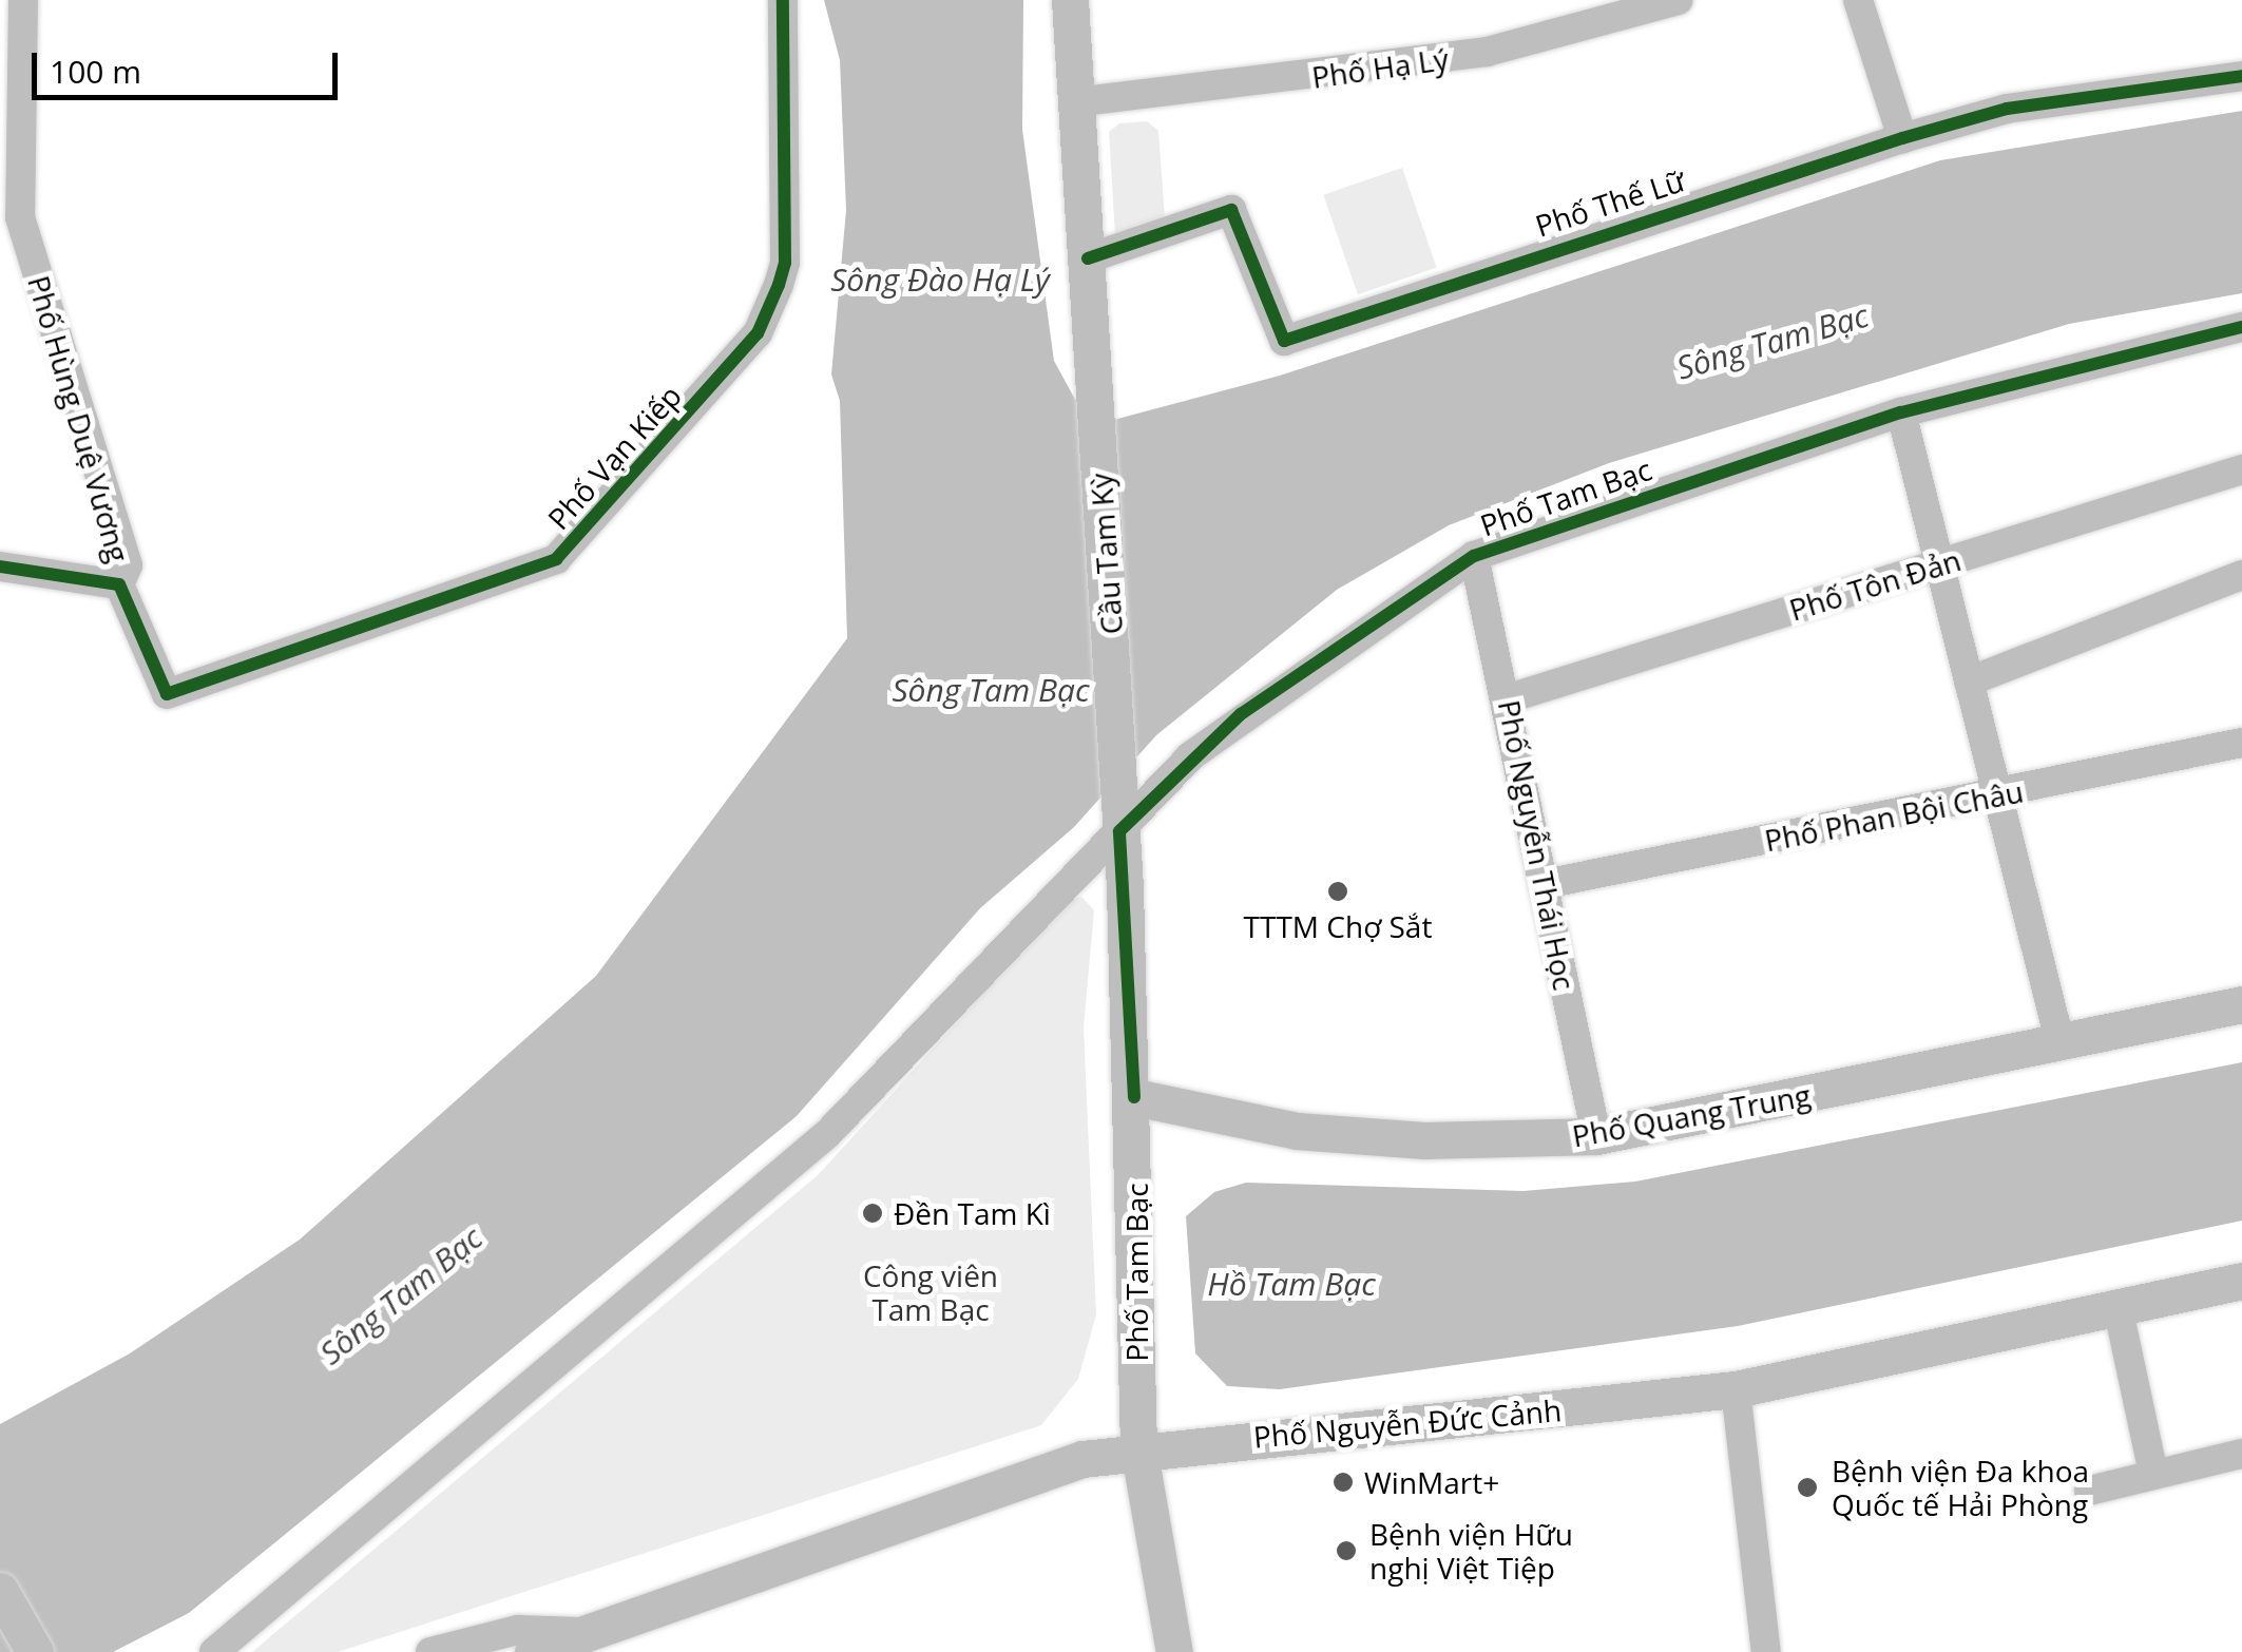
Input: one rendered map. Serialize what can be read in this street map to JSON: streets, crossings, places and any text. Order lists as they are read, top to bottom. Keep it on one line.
{"streets":{"main road":["Phố Tam Bạc","Cầu Tam Kỳ","Phố Quang Trung","Phố Nguyễn Đức Cảnh"],"street":["Phố Hạ Lý","Phố Thế Lữ","Phố Hùng Duệ Vương","Phố Vạn Kiếp","Phố Tôn Đản","Phố Phan Bội Châu","Phố Nguyễn Thái Học"]},"crossings":[["Phố Hạ Lý","Cầu Tam Kỳ"],["Phố Thế Lữ","Cầu Tam Kỳ"],["Phố Hùng Duệ Vương","Phố Vạn Kiếp"],["Phố Tam Bạc","Cầu Tam Kỳ"],["Phố Tam Bạc","Phố Nguyễn Thái Học"],["Phố Tam Bạc","Phố Quang Trung"],["Phố Tam Bạc","Phố Nguyễn Đức Cảnh"],["Phố Tôn Đản","Phố Nguyễn Thái Học"],["Phố Phan Bội Châu","Phố Nguyễn Thái Học"],["Phố Nguyễn Thái Học","Phố Quang Trung"]],"water":["Sông Đào Hạ Lý","Sông Tam Bạc","Hồ Tam Bạc"],"parks":["Công viên Tam Bạc"],"places":["TTTM Chợ Sắt","Đền Tam Kì","WinMart+","Bệnh viện Đa khoa Quốc tế Hải Phòng","Bệnh viện Hữu nghị Việt Tiệp"],"scale_bar":"100 m"}
